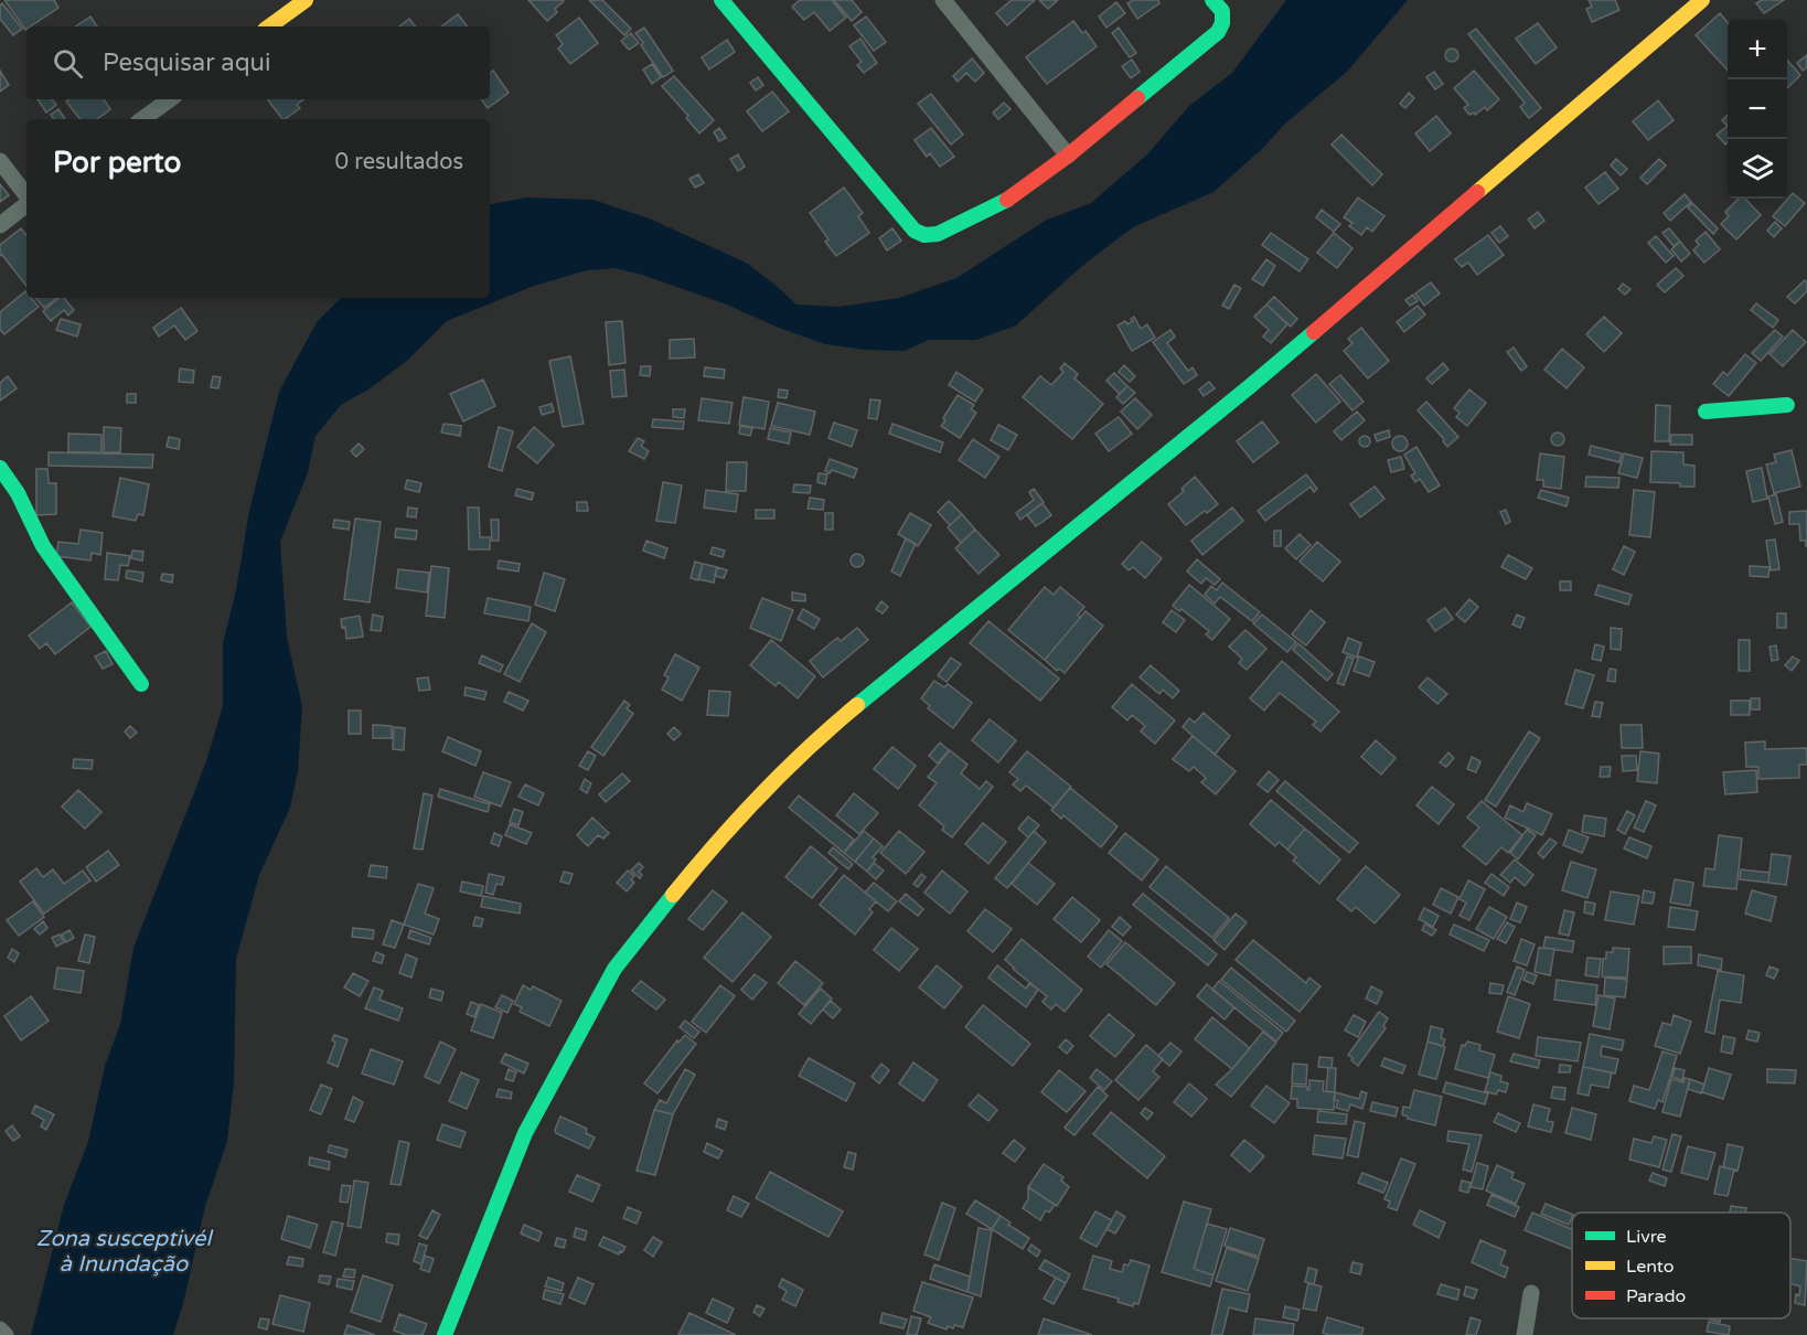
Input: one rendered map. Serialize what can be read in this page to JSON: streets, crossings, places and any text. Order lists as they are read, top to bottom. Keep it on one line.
{"water":["Zona susceptivél à Inundação"],"legend":["Livre","Lento","Parado"],"page":{"map_buttons":["+","−"],"search":"Pesquisar aqui","heading":["Por perto","0 resultados"]}}
